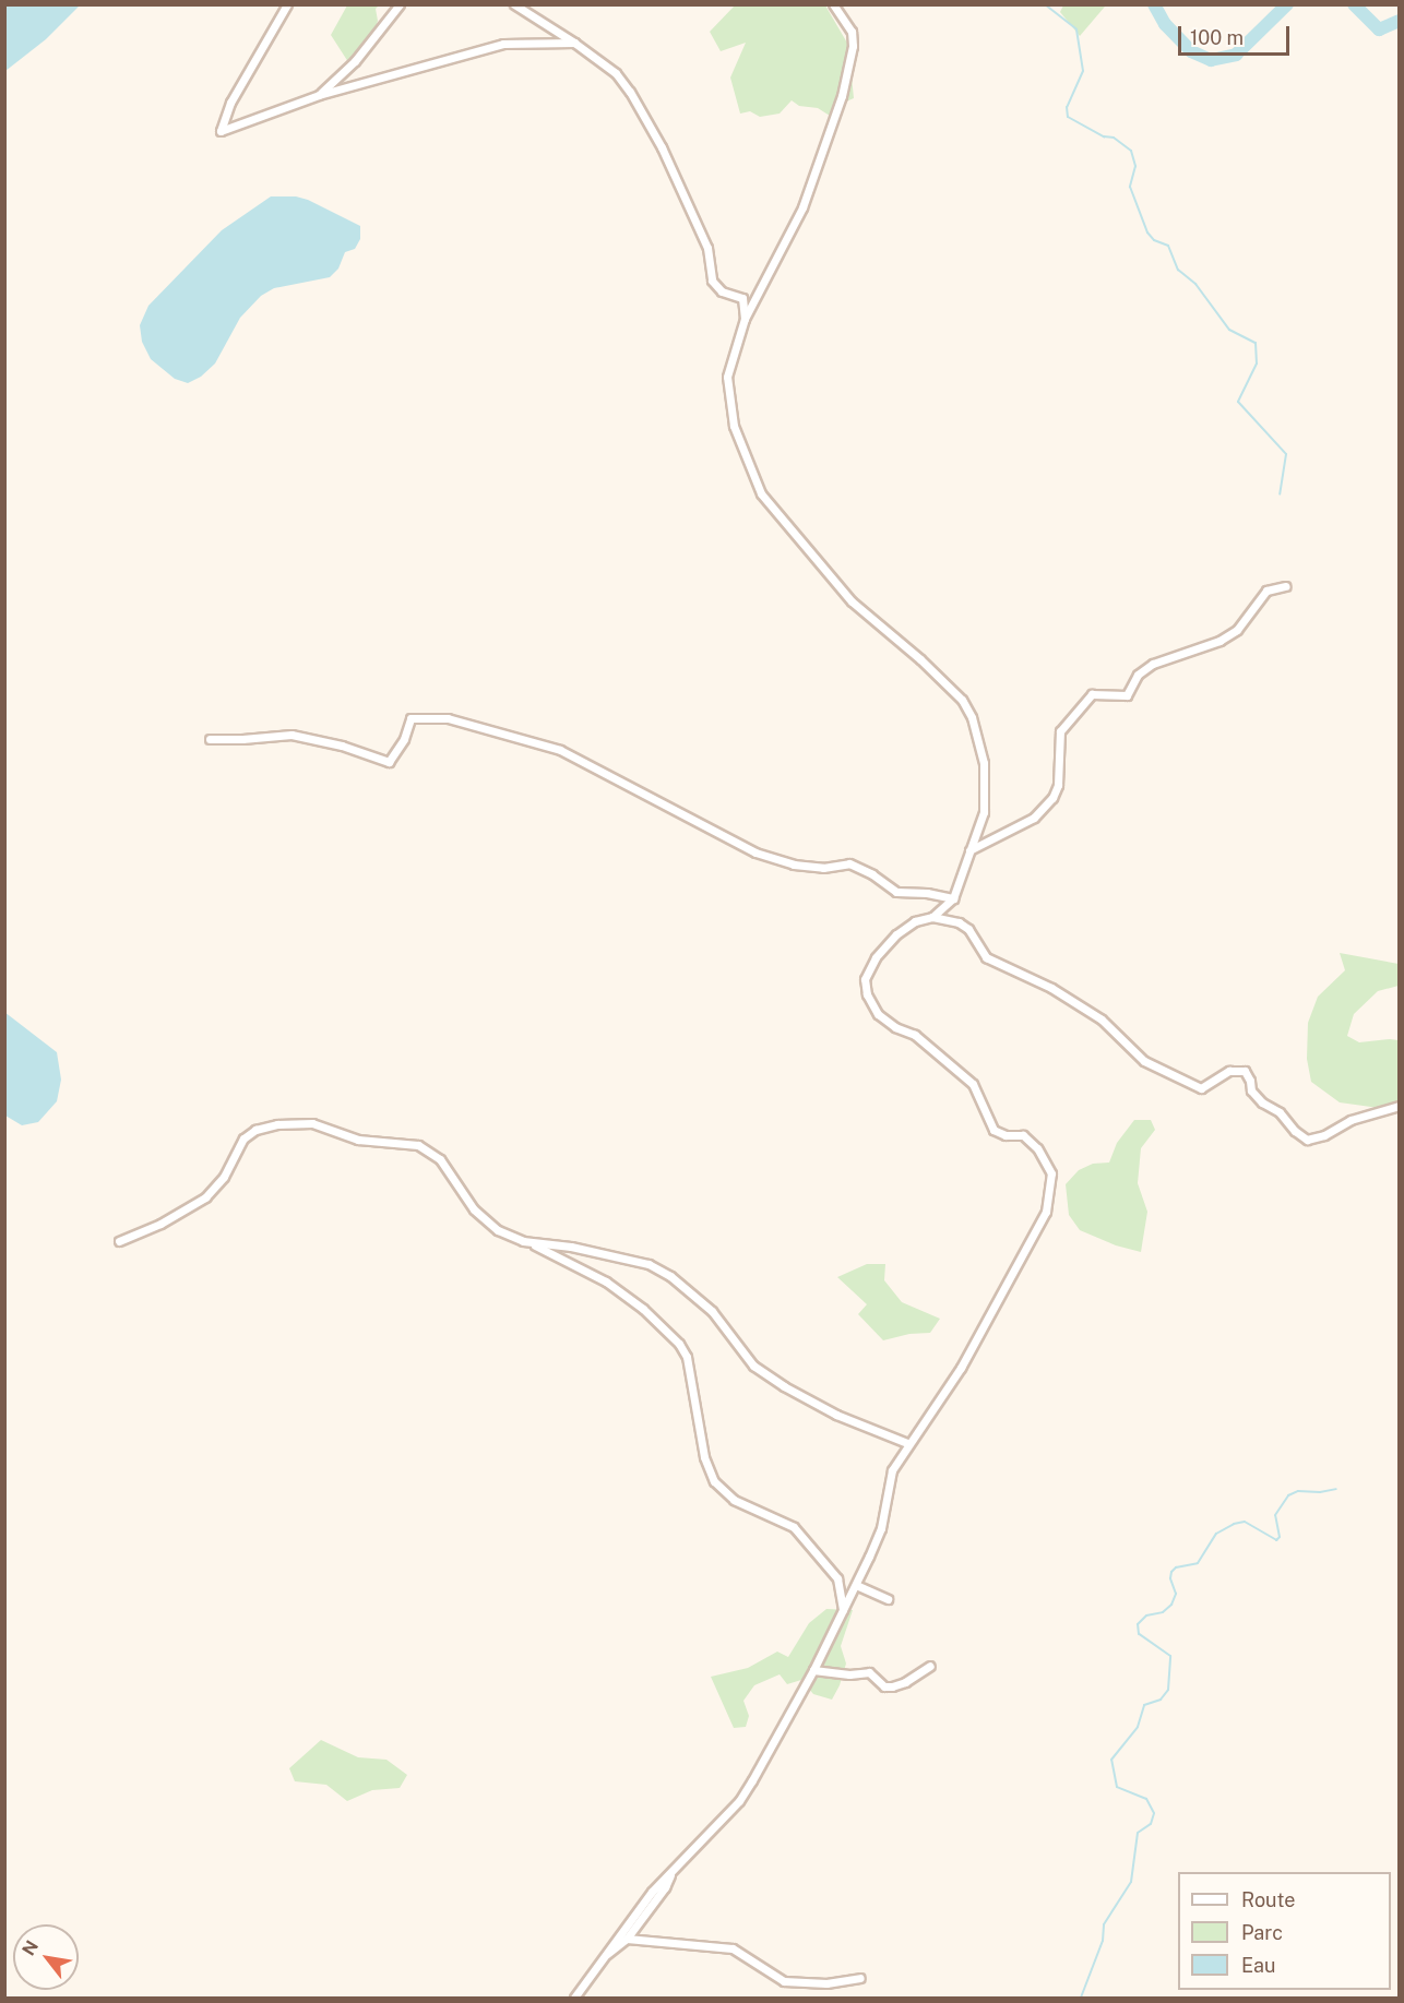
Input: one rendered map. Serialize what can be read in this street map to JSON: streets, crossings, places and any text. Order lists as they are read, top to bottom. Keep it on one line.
{"legend":["Route","Parc","Eau"],"scale_bar":"100 m","north":"top left"}
